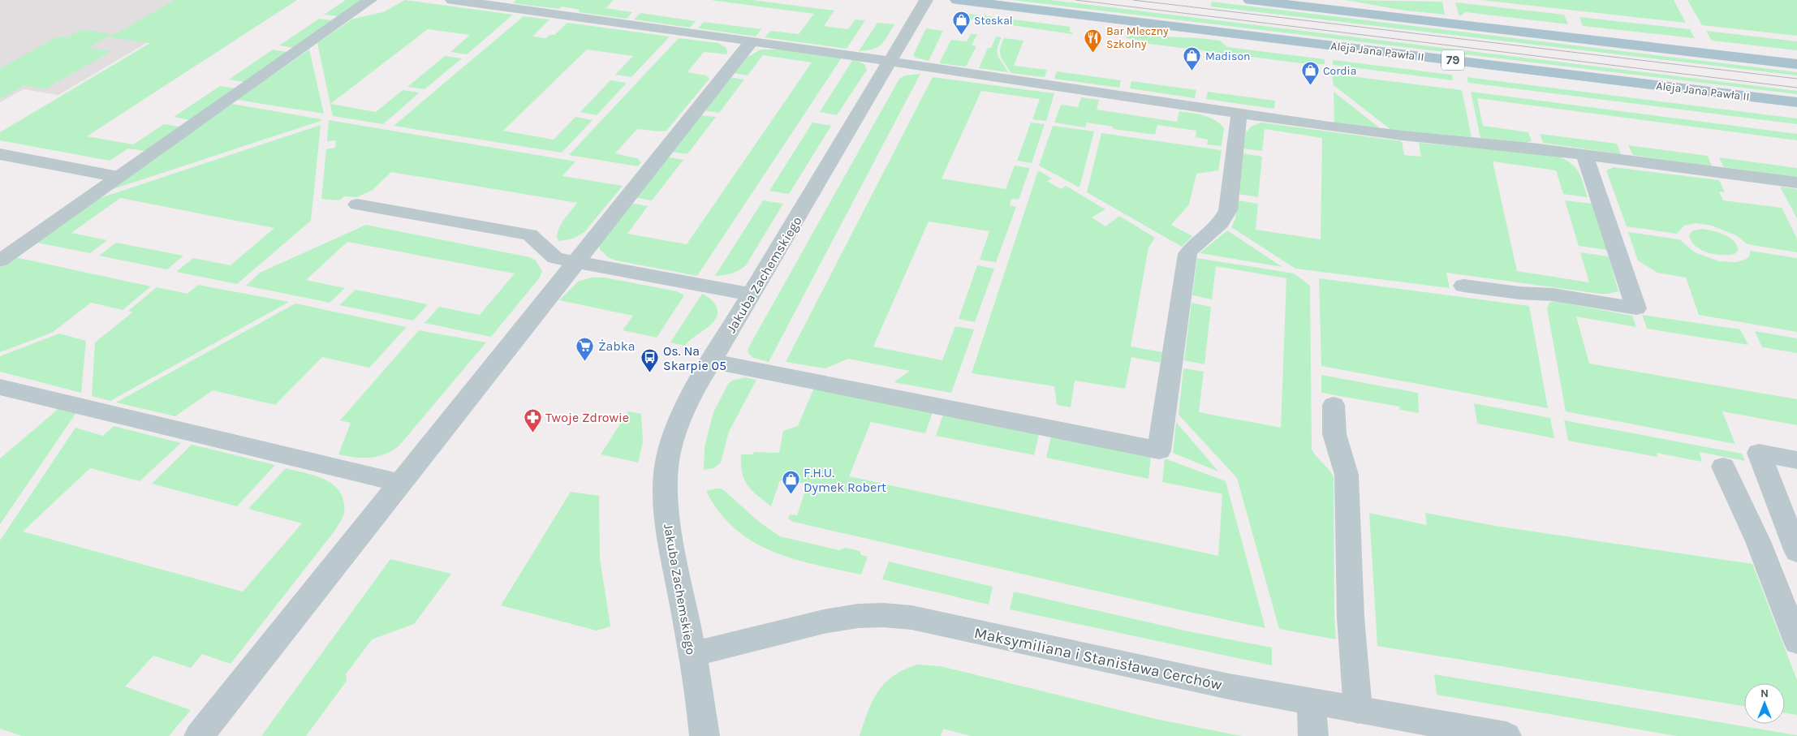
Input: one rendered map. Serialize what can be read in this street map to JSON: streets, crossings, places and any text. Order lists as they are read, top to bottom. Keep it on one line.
{"streets":{"main road":["Aleja Jana Pawła II","79"],"street":["Jakuba Zachemskiego","Maksymiliana i Stanisława Cerchów"]},"crossings":[["Jakuba Zachemskiego","Maksymiliana i Stanisława Cerchów"]],"places":{"shop":["Steskal","Madison","Cordia","F.H.U. Dymek Robert"],"restaurant":["Bar Mleczny Szkolny"],"supermarket":["Żabka"],"bus stop":["Os. Na Skarpie 05"],"pharmacy":["Twoje Zdrowie"]},"north":"top"}
